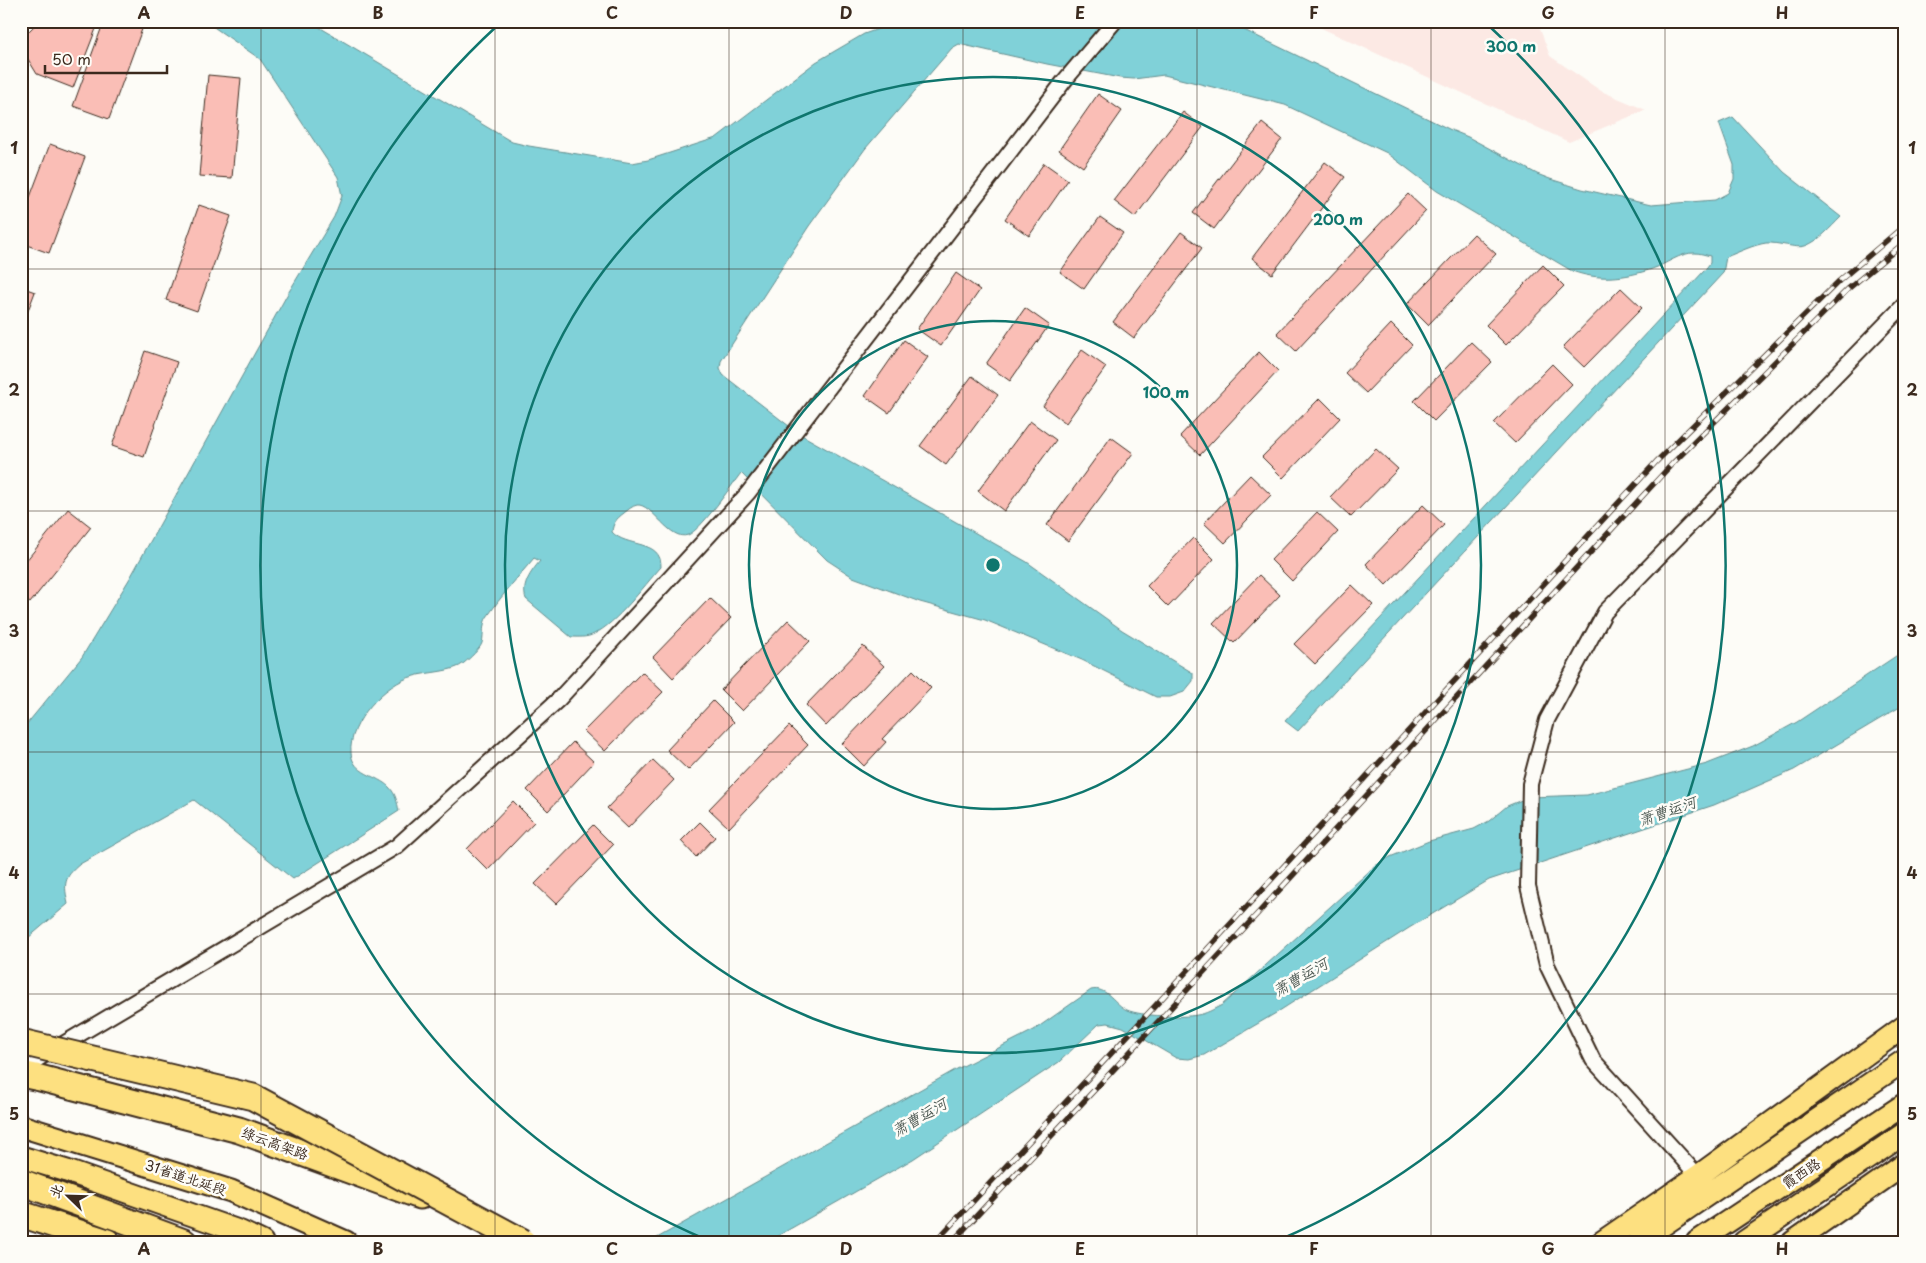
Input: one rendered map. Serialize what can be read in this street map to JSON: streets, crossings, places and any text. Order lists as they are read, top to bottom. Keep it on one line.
{"streets":{"highway":["绿云高架路"],"main road":["霞西路","31省道北延段"]},"water":["萧曹运河"],"scale_bar":"50 m","north":"top left","grid":{"columns":["A","B","C","D","E","F","G","H"],"rows":["1","2","3","4","5"]},"rings":["300 m","200 m","100 m"]}
